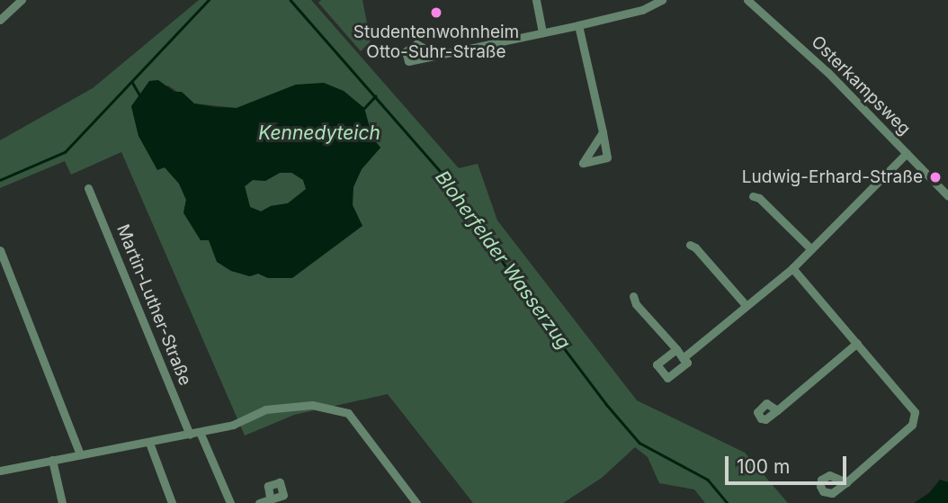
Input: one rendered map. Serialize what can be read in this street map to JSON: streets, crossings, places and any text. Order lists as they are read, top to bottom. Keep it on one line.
{"streets":{"street":["Osterkampsweg","Martin-Luther-Straße"]},"water":["Kennedyteich","Bloherfelder Wasserzug"],"places":["Studentenwohnheim Otto-Suhr-Straße","Ludwig-Erhard-Straße"],"scale_bar":"100 m"}
